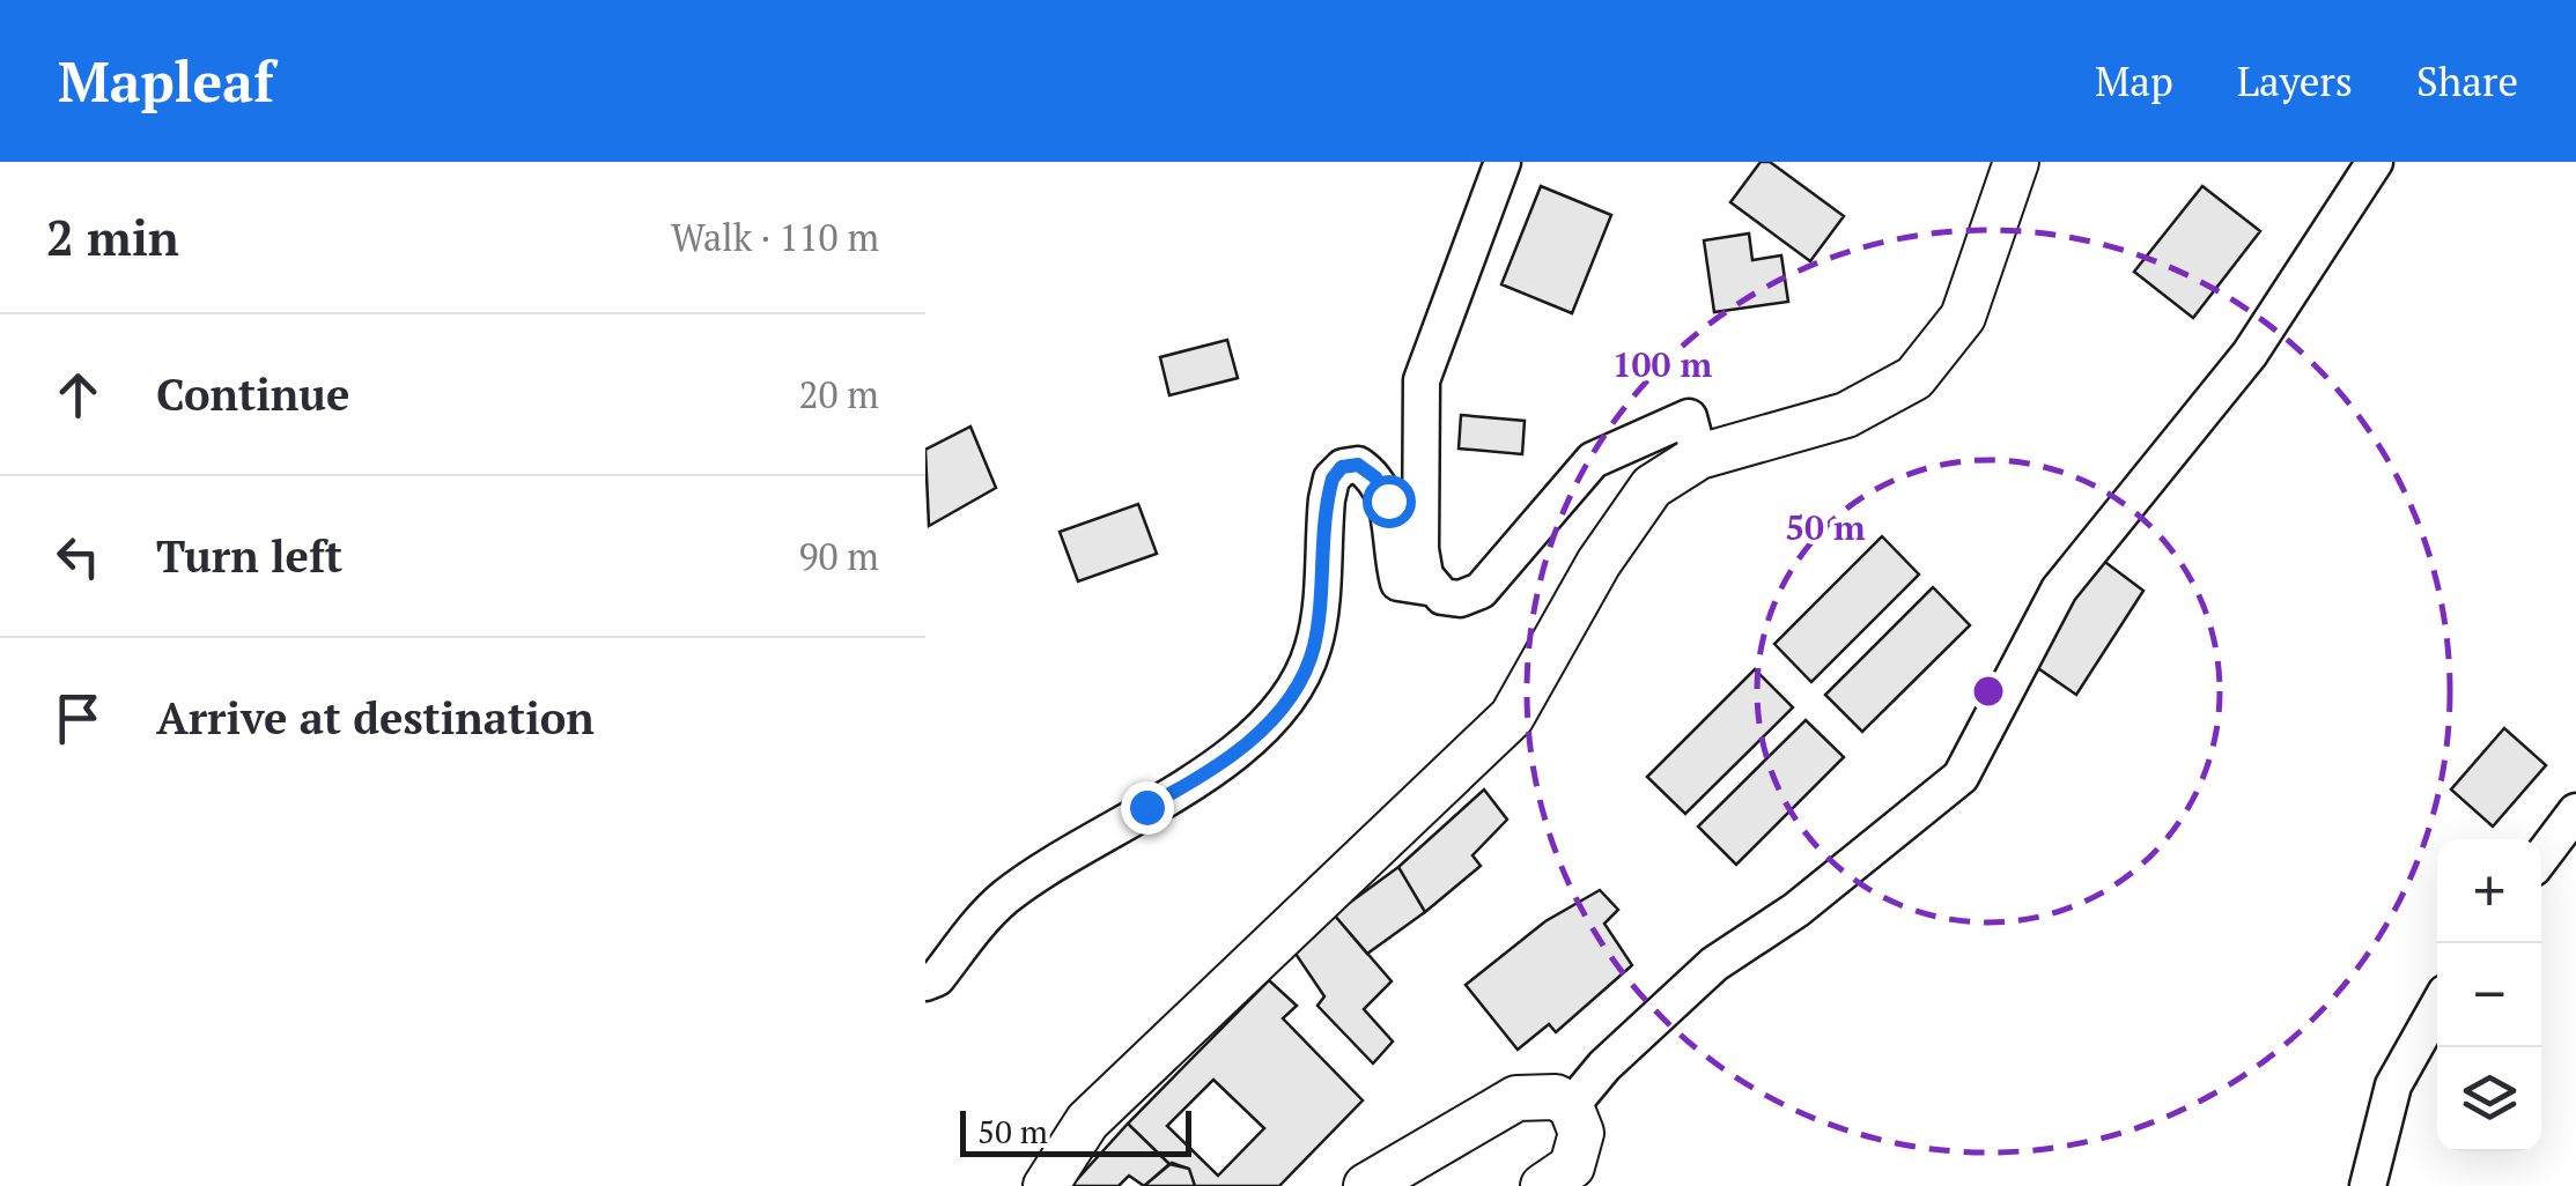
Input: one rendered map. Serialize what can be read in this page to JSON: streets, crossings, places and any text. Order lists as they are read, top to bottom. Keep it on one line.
{"scale_bar":"50 m","page":{"header":"Mapleaf","nav":["Map","Layers","Share"],"heading":["2 min","Walk · 110 m"],"list":[["Continue","20 m"],["Turn left","90 m"],"Arrive at destination"],"map_buttons":["+","−"],"scale":"50 m"},"rings":["100 m","50 m"]}
